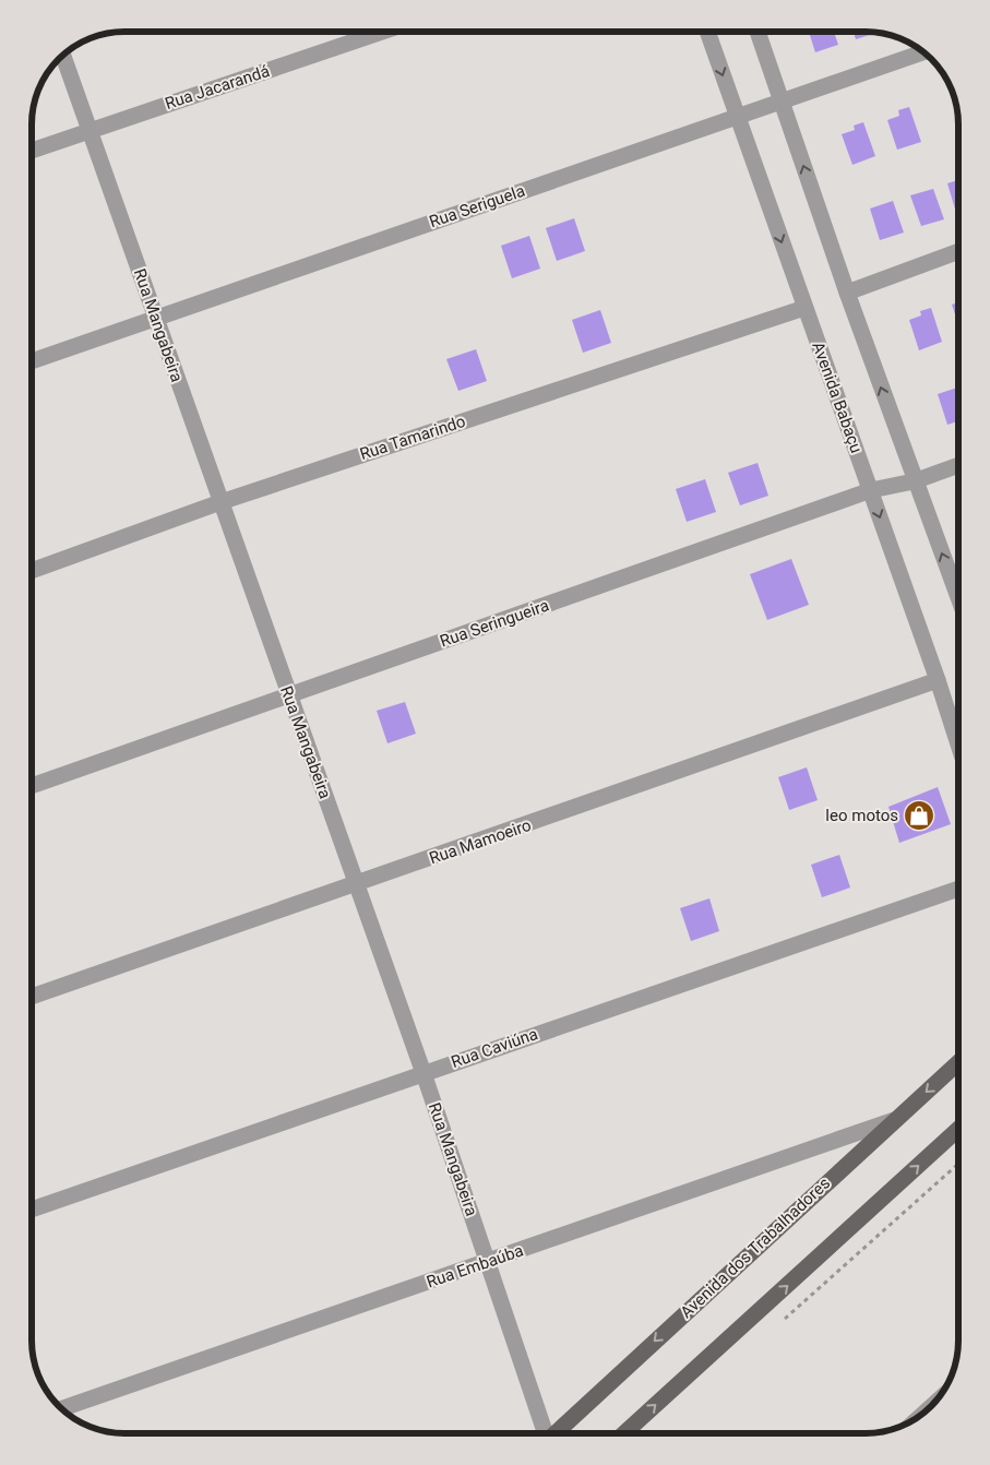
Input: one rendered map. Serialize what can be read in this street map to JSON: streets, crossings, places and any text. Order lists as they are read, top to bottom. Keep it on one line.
{"streets":{"main road":["Avenida dos Trabalhadores"],"street":["Rua Jacarandá","Rua Seriguela","Rua Mangabeira","Avenida Babaçu","Rua Tamarindo","Rua Seringueira","Rua Mamoeiro","Rua Caviúna","Rua Embaúba"]},"crossings":[["Rua Jacarandá","Rua Mangabeira"],["Rua Seriguela","Rua Mangabeira"],["Rua Seriguela","Avenida Babaçu"],["Rua Mangabeira","Rua Tamarindo"],["Rua Mangabeira","Rua Seringueira"],["Rua Mangabeira","Rua Mamoeiro"],["Rua Mangabeira","Rua Caviúna"],["Rua Mangabeira","Rua Embaúba"],["Avenida Babaçu","Rua Tamarindo"],["Avenida Babaçu","Rua Seringueira"],["Avenida Babaçu","Rua Mamoeiro"],["Avenida dos Trabalhadores","Rua Embaúba"]],"places":{"shop":["leo motos"]}}
